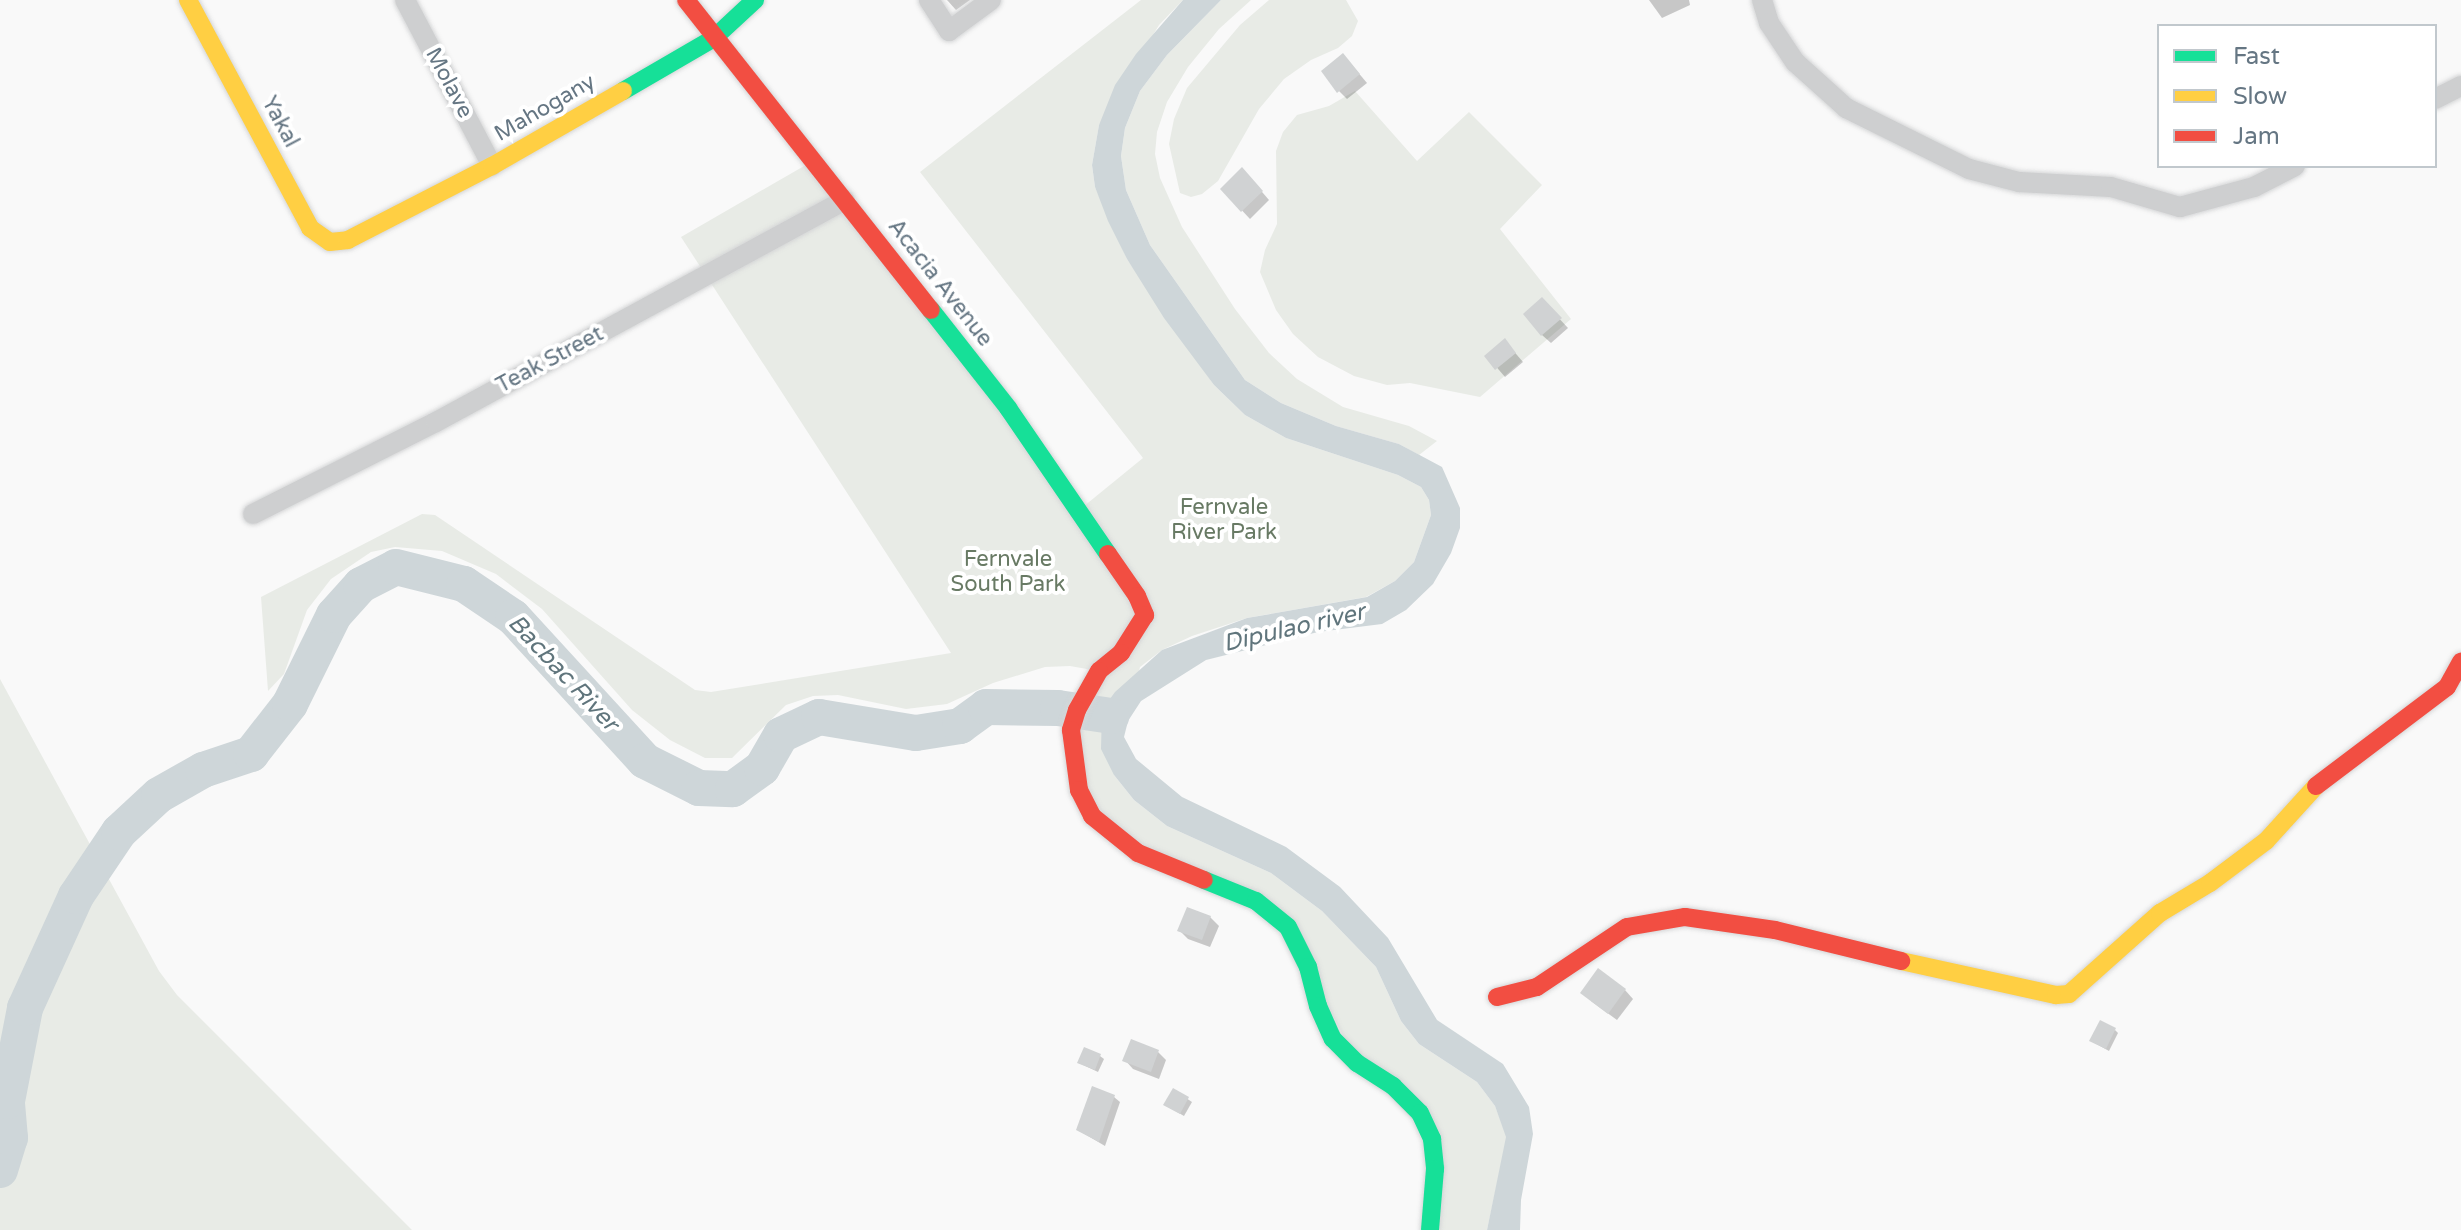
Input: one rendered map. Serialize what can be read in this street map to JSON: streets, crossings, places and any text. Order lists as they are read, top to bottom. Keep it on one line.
{"streets":{"street":["Molave","Mahogany","Yakal","Acacia Avenue","Teak Street"]},"crossings":[["Molave","Mahogany"],["Mahogany","Yakal"],["Mahogany","Acacia Avenue"],["Acacia Avenue","Teak Street"]],"water":["Dipulao river","Bacbac River"],"parks":["Fernvale River Park","Fernvale South Park"],"legend":["Fast","Slow","Jam"]}
